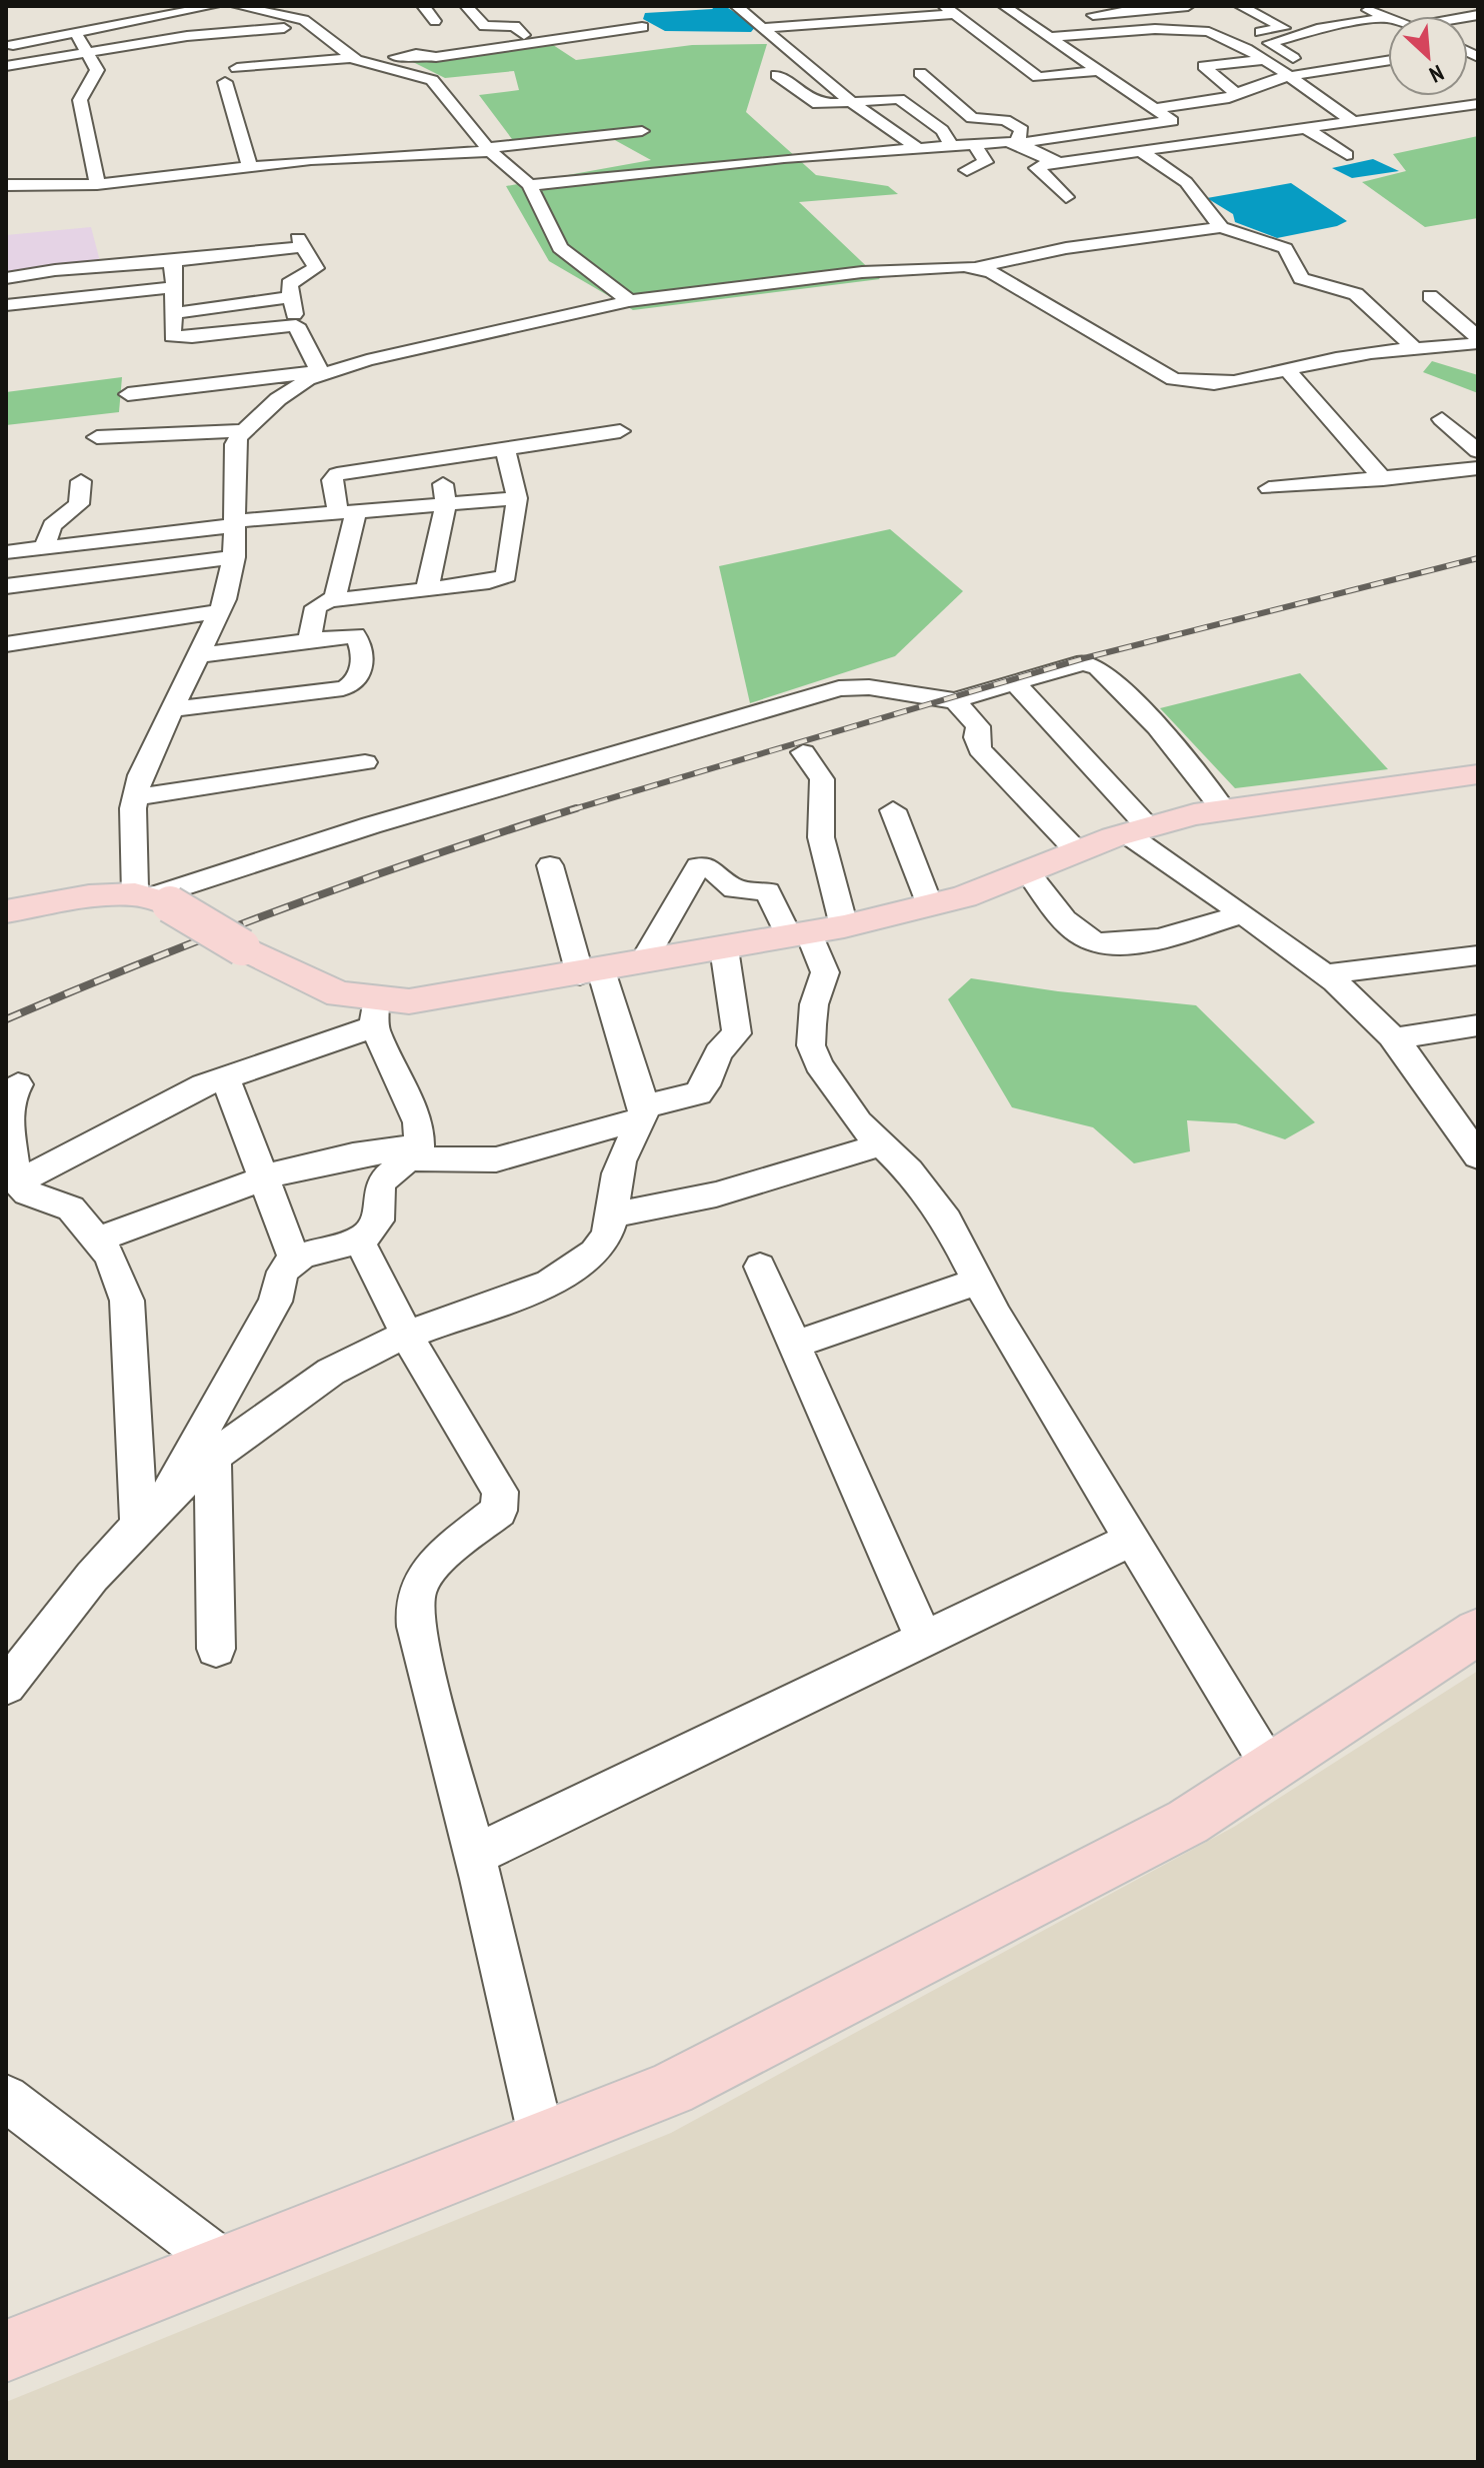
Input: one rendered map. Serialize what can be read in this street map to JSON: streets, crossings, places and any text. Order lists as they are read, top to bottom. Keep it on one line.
{"north":"bottom right"}
